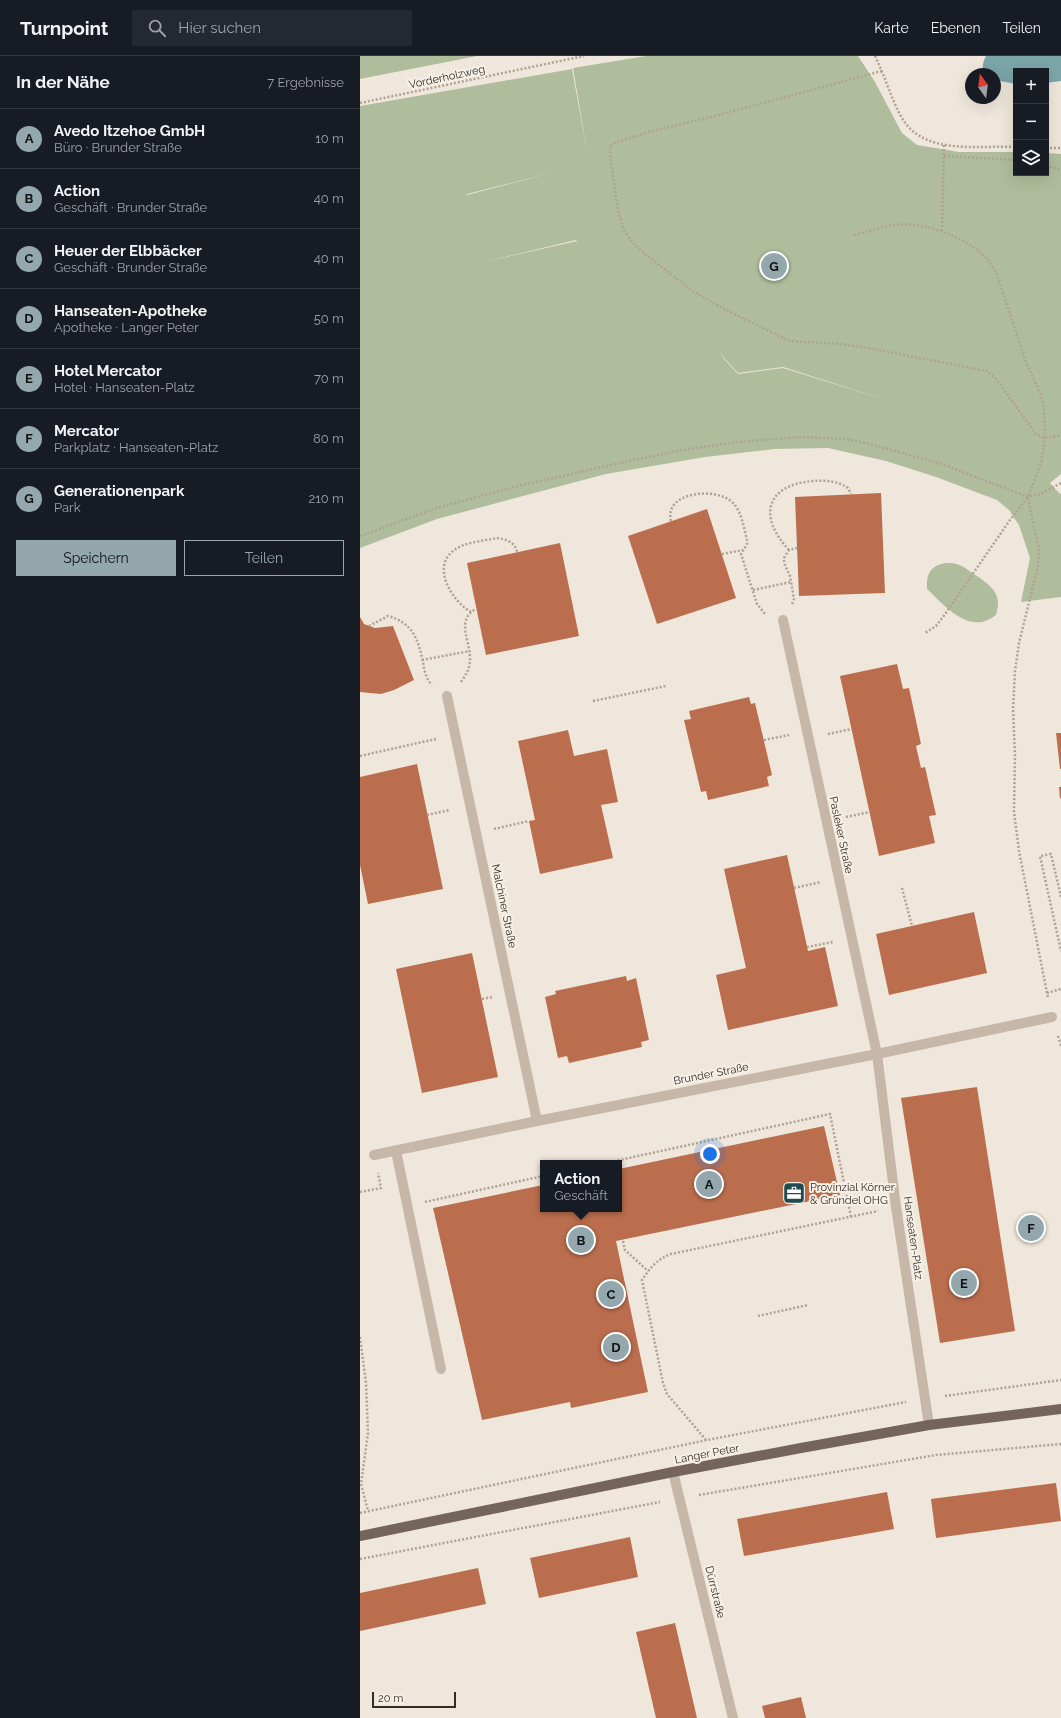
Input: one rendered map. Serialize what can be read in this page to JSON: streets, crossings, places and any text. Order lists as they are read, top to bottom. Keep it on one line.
{"streets":{"main road":["Langer Peter"],"street":["Pasleker Straße","Malchiner Straße","Brunder Straße","Hanseaten-Platz","Dürrstraße"],"path":["Vorderholzweg"]},"crossings":[["Pasleker Straße","Brunder Straße"],["Pasleker Straße","Hanseaten-Platz"],["Malchiner Straße","Brunder Straße"],["Brunder Straße","Hanseaten-Platz"],["Hanseaten-Platz","Langer Peter"],["Langer Peter","Dürrstraße"]],"places":{"office":["Provinzial Körner & Gründel OHG"]},"scale_bar":"20 m","north":"top","page":{"header":"Turnpoint","search":"Hier suchen","nav":["Karte","Ebenen","Teilen"],"heading":["In der Nähe","7 Ergebnisse"],"map_buttons":["+","−"],"list":[{"mark":"A","name":"Avedo Itzehoe GmbH","note":"Büro · Brunder Straße","value":"10 m"},{"mark":"B","name":"Action","note":"Geschäft · Brunder Straße","value":"40 m"},{"mark":"C","name":"Heuer der Elbbäcker","note":"Geschäft · Brunder Straße","value":"40 m"},{"mark":"D","name":"Hanseaten-Apotheke","note":"Apotheke · Langer Peter","value":"50 m"},{"mark":"E","name":"Hotel Mercator","note":"Hotel · Hanseaten-Platz","value":"70 m"},{"mark":"F","name":"Mercator","note":"Parkplatz · Hanseaten-Platz","value":"80 m"},{"mark":"G","name":"Generationenpark","note":"Park","value":"210 m"}],"pins":["G","A","F","B","E","C","D"],"buttons":["Speichern","Teilen"],"popup":["Action","Geschäft"],"scale":"20 m"}}
